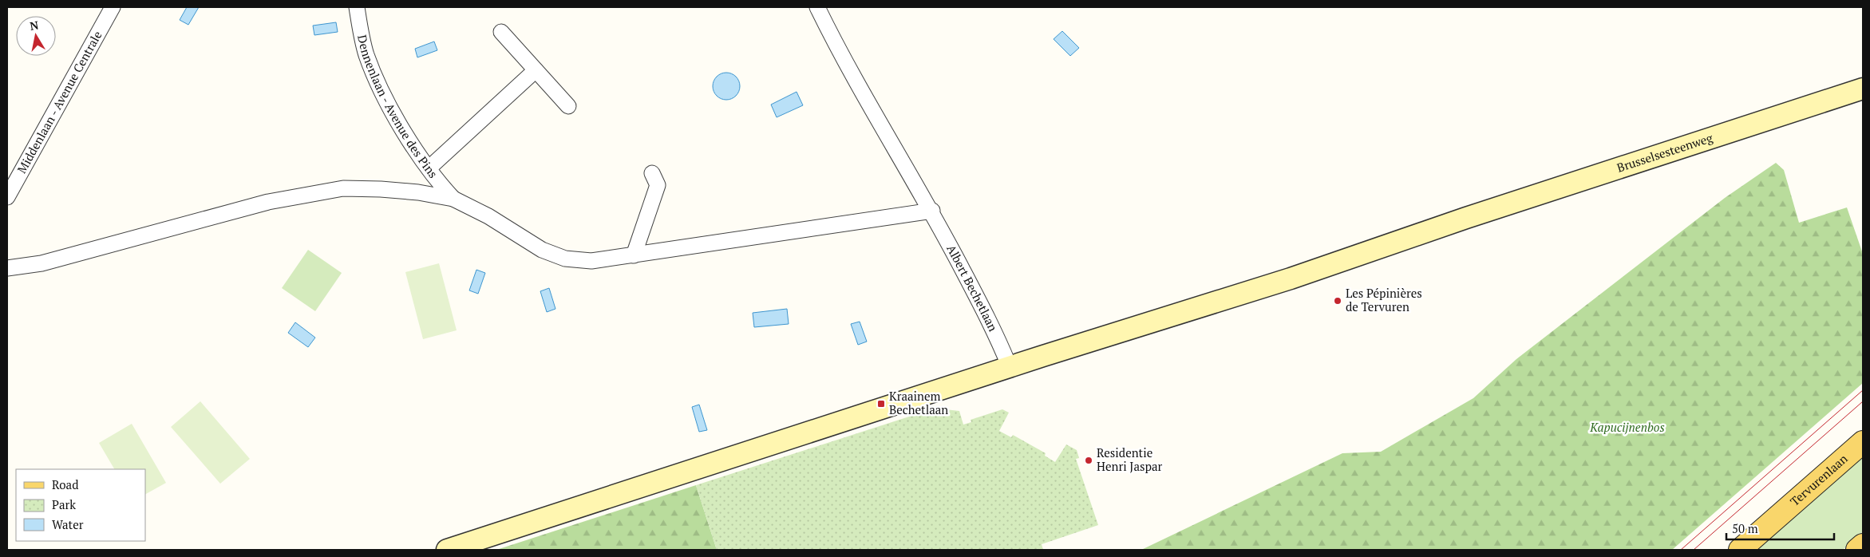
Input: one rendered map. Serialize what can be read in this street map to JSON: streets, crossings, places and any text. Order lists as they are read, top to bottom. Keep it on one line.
{"streets":{"main road":["Tervurenlaan"],"street":["Middenlaan - Avenue Centrale","Dennenlaan - Avenue des Pins","Brusselsesteenweg","Albert Bechetlaan"]},"crossings":[["Brusselsesteenweg","Albert Bechetlaan"]],"parks":["Kapucijnenbos"],"places":{"other":["Les Pépinières de Tervuren","Residentie Henri Jaspar"],"transit":["Kraainem Bechetlaan"]},"legend":["Road","Park","Water"],"scale_bar":"50 m","north":"top"}
